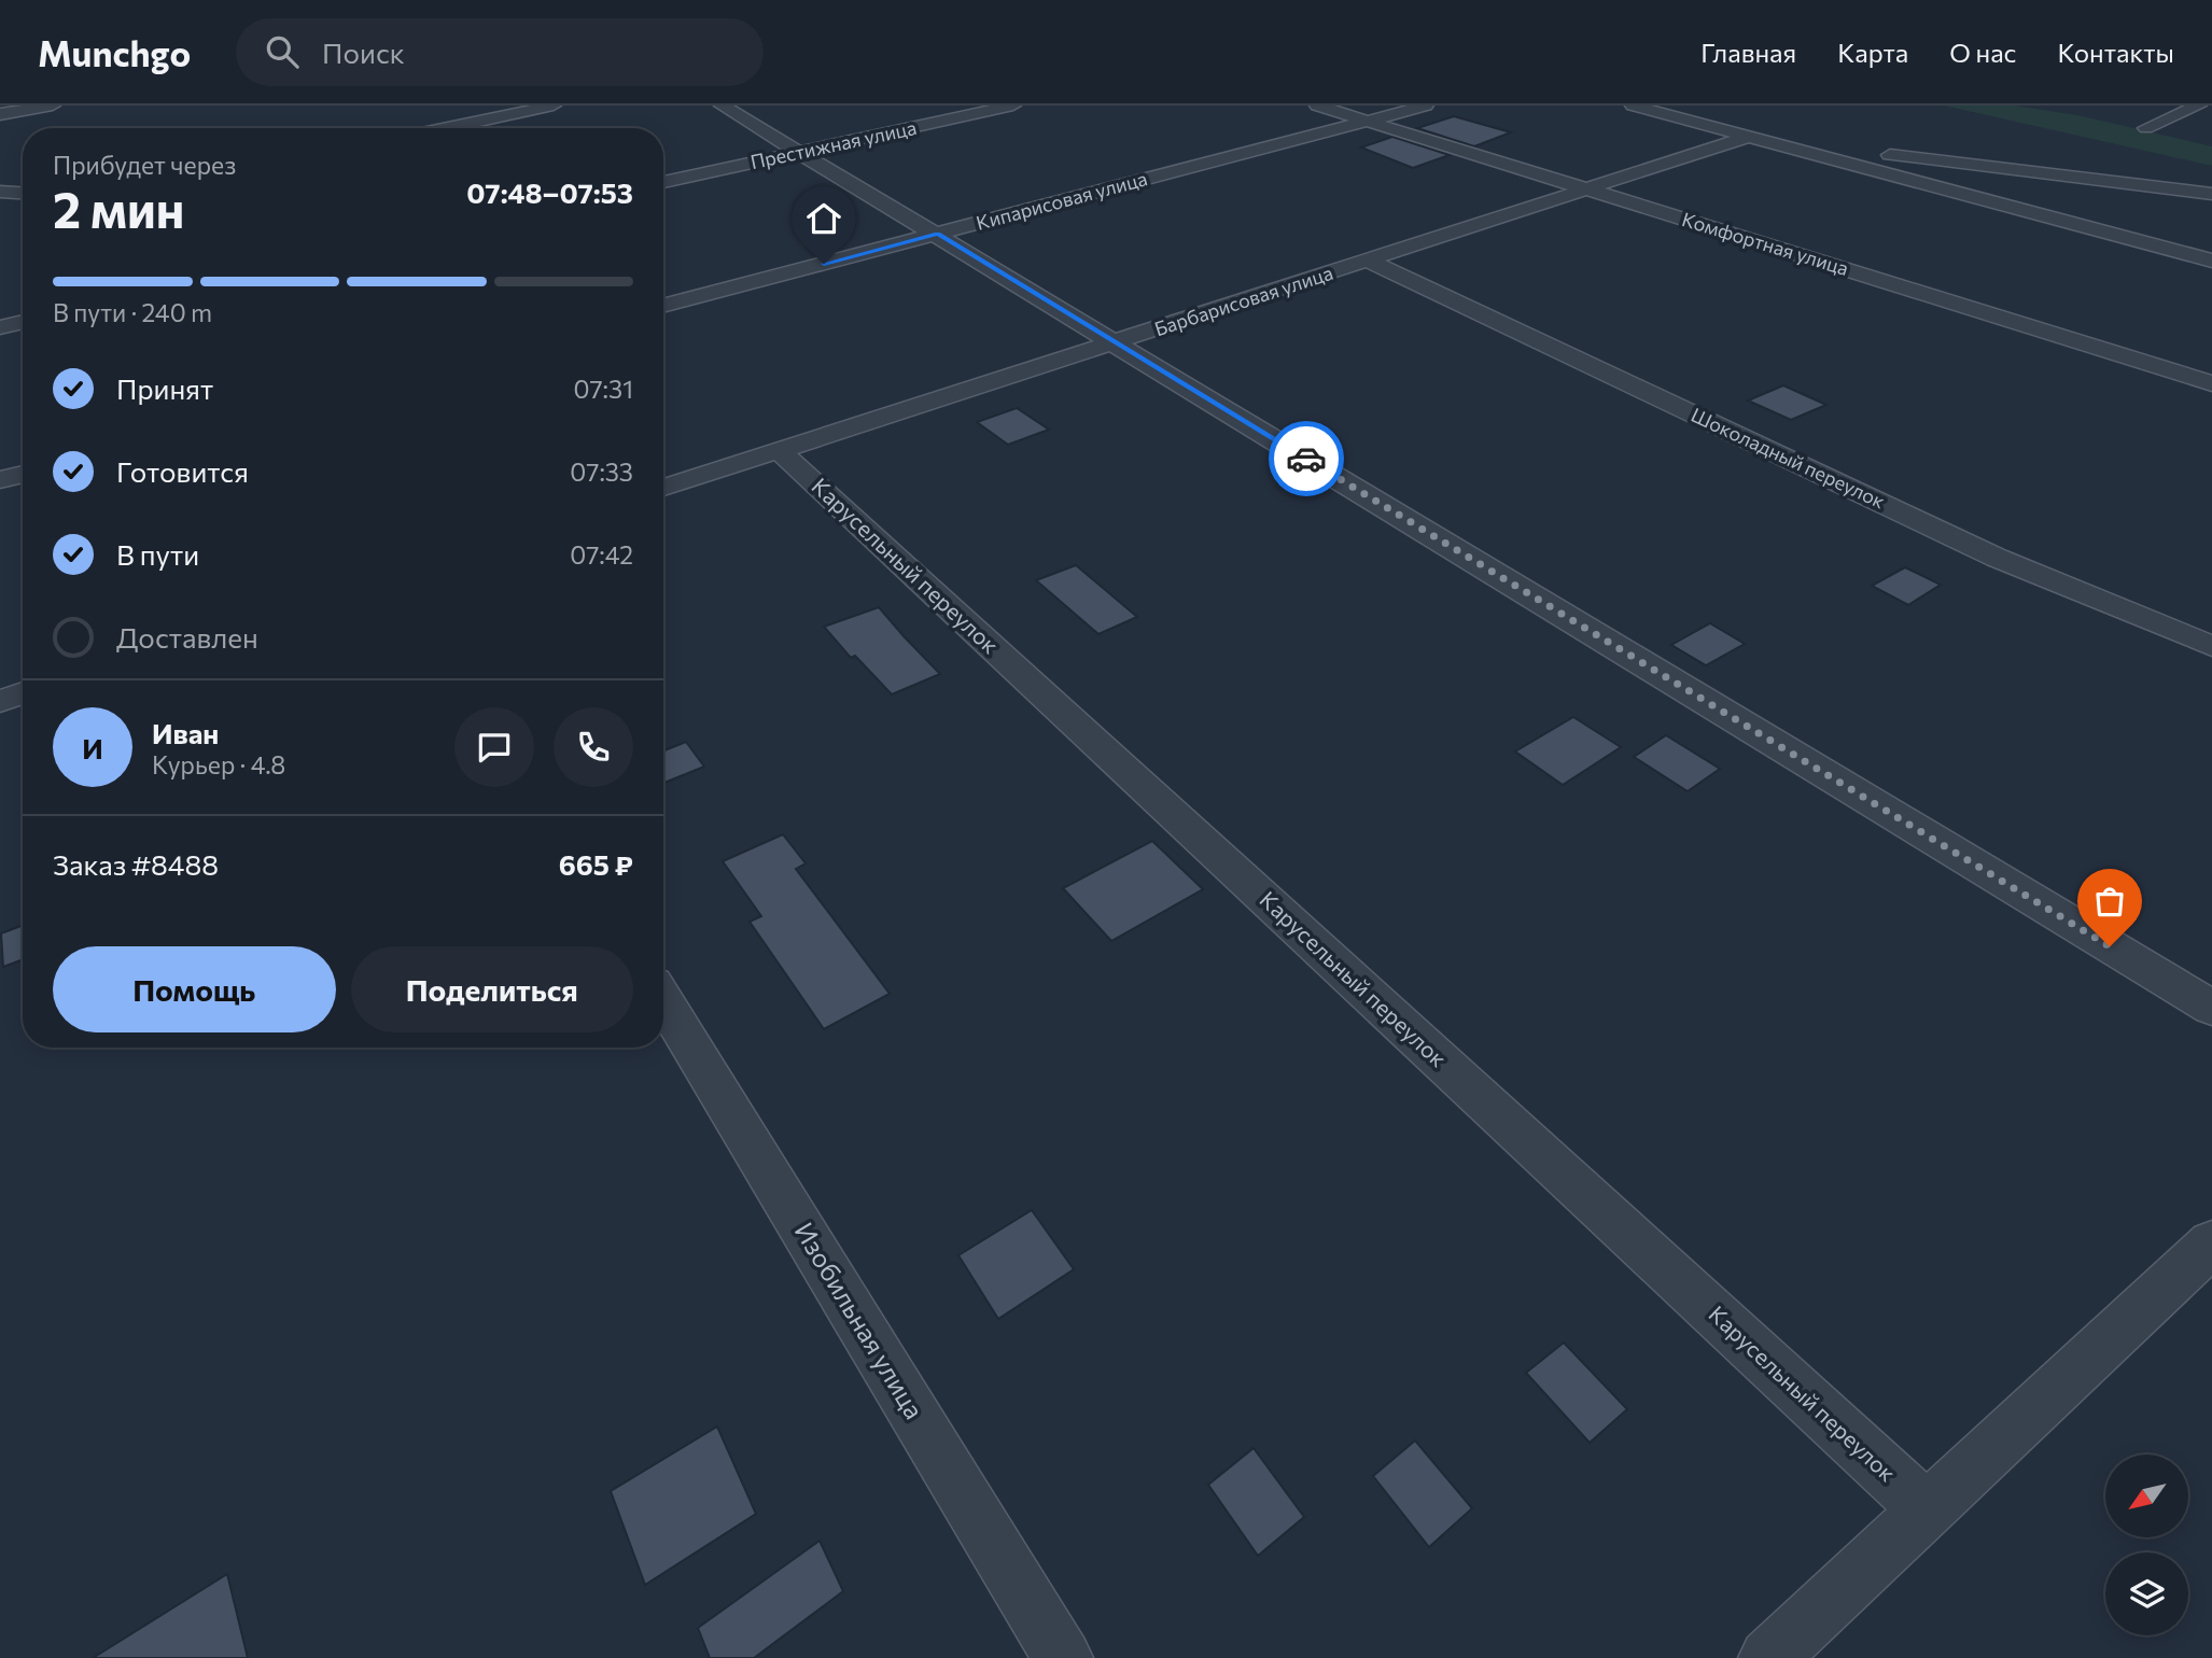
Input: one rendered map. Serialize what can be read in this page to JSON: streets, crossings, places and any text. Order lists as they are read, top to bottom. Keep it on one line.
{"streets":{"street":["Престижная улица","Кипарисовая улица","Комфортная улица","Барбарисовая улица","Шоколадный переулок","Карусельный переулок","Изобильная улица"]},"crossings":[["Кипарисовая улица","Комфортная улица"],["Комфортная улица","Барбарисовая улица"],["Барбарисовая улица","Шоколадный переулок"],["Барбарисовая улица","Карусельный переулок"]],"north":"bottom left","page":{"header":"Munchgo","search":"Поиск","nav":["Главная","Карта","О нас","Контакты"],"heading":["2 мин","Прибудет через","07:48–07:53"],"panel":["Иван","Курьер · 4.8","Заказ #8488","665 ₽"],"bar":"В пути · 240 m","list":[["Принят","07:31"],["Готовится","07:33"],["В пути","07:42"],"Доставлен"],"round":"И","buttons":["Помощь","Поделиться"]}}
